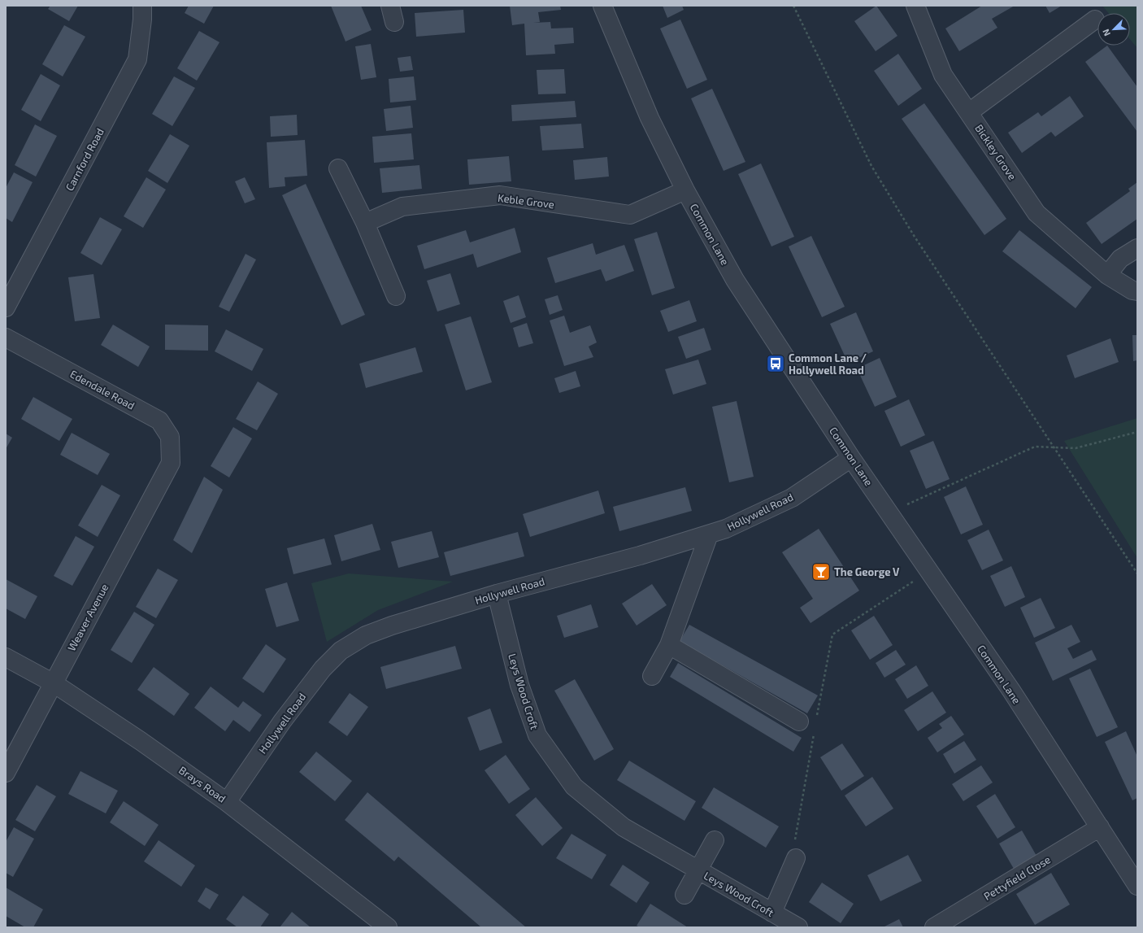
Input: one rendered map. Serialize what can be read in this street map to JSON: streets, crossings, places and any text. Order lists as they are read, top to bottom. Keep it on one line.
{"streets":{"street":["Bickley Grove","Carnford Road","Keble Grove","Common Lane","Edendale Road","Hollywell Road","Weaver Avenue","Leys Wood Croft","Brays Road","Pettyfield Close"]},"crossings":[["Keble Grove","Common Lane"],["Common Lane","Hollywell Road"],["Common Lane","Pettyfield Close"],["Edendale Road","Weaver Avenue"],["Hollywell Road","Leys Wood Croft"],["Hollywell Road","Brays Road"],["Weaver Avenue","Brays Road"]],"places":{"bus stop":["Common Lane / Hollywell Road"],"bar":["The George V"]},"north":"bottom left"}
